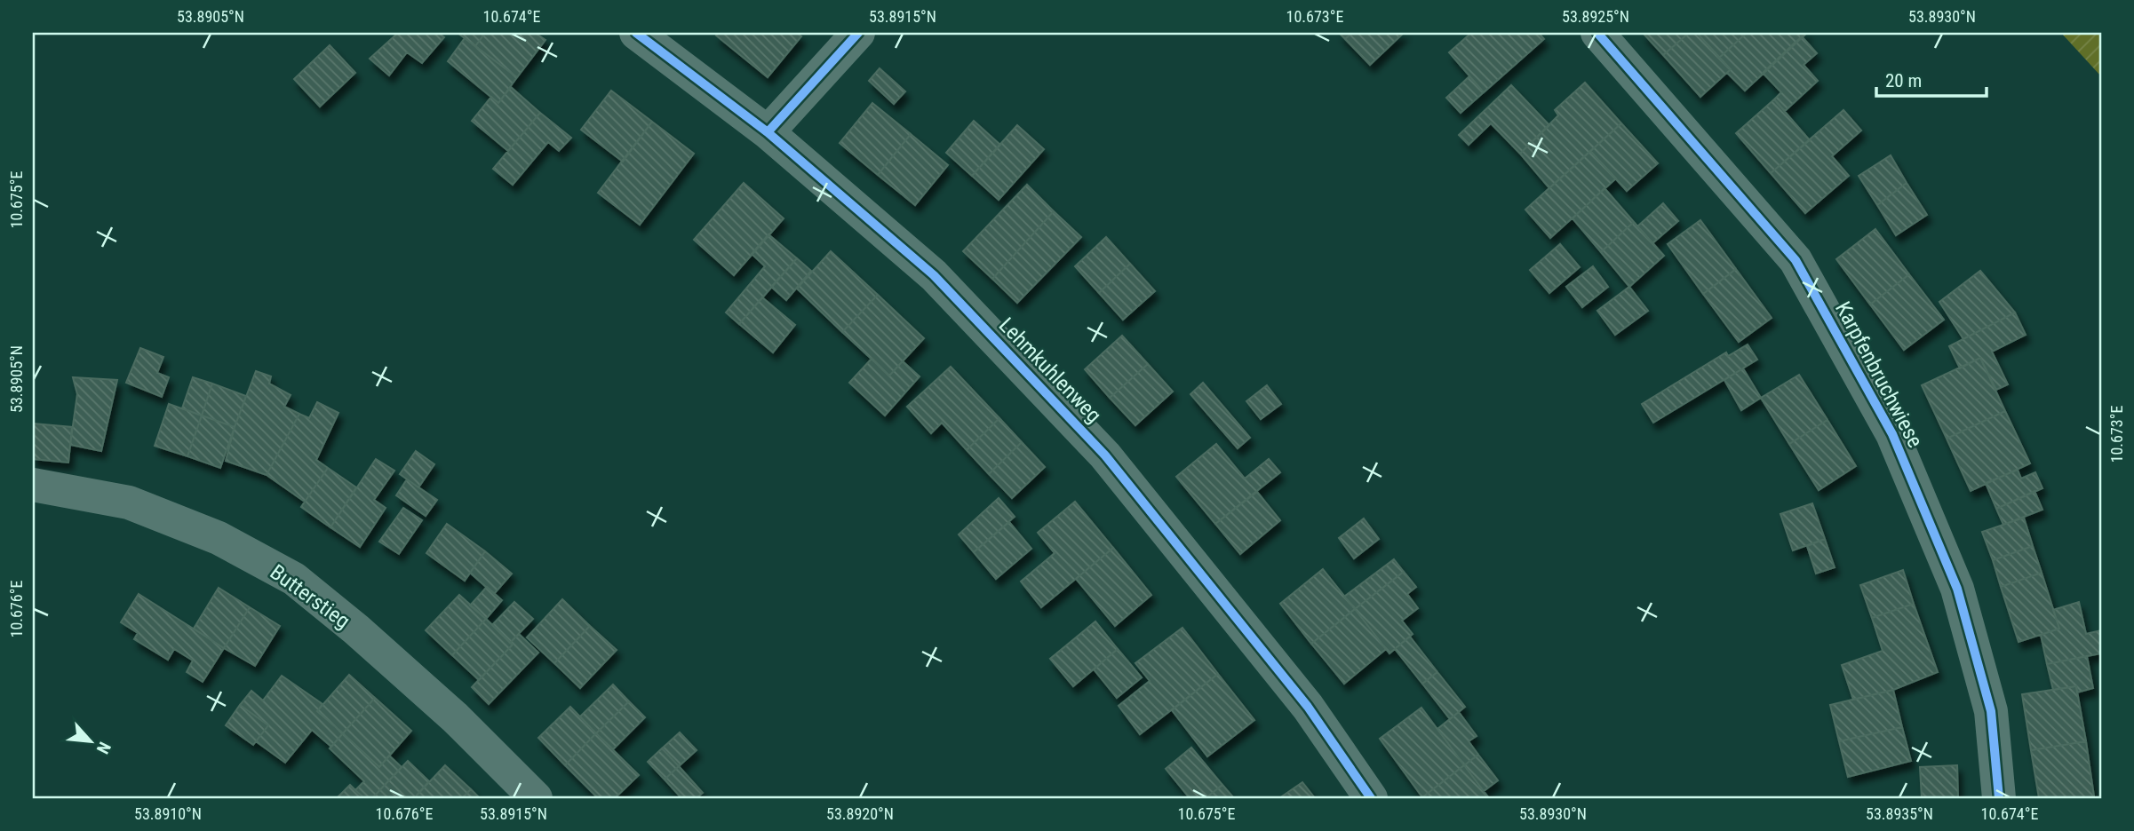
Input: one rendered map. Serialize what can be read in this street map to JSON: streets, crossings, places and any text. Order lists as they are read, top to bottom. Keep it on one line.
{"streets":{"street":["Lehmkuhlenweg","Karpfenbruchwiese","Butterstieg"]},"scale_bar":"20 m","north":"bottom right","coordinates":["53.8905°N","10.674°E","53.8915°N","10.673°E","53.8925°N","53.8930°N","10.675°E","10.676°E","53.8910°N","53.8920°N","53.8935°N"]}
